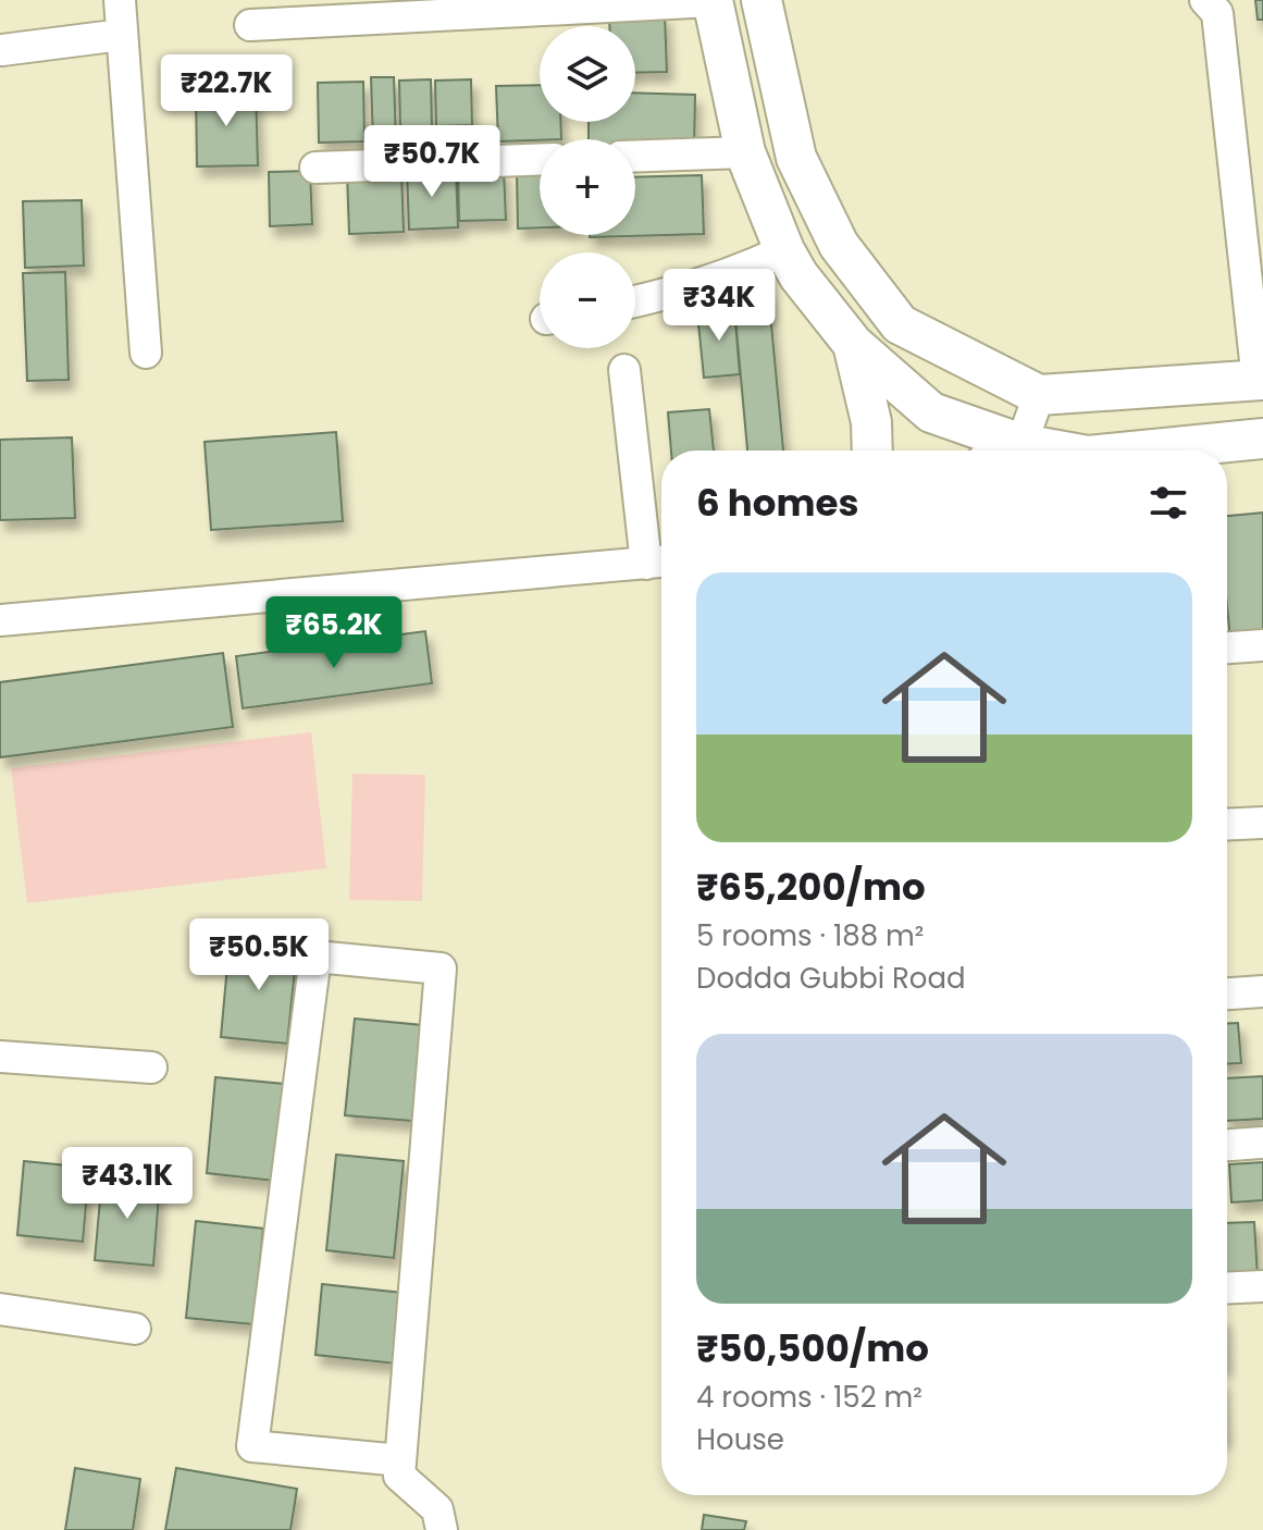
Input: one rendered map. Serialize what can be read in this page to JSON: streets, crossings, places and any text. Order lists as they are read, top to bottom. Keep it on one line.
{"page":{"map_buttons":["+","−"],"price":["₹22.7K","₹50.7K","₹34K","₹65.2K","₹50.5K","₹43.1K"],"heading":"6 homes","list":[{"name":"₹65,200/mo","note":"5 rooms · 188 m² · Dodda Gubbi Road"},{"name":"₹50,500/mo","note":"4 rooms · 152 m² · House"}]}}
